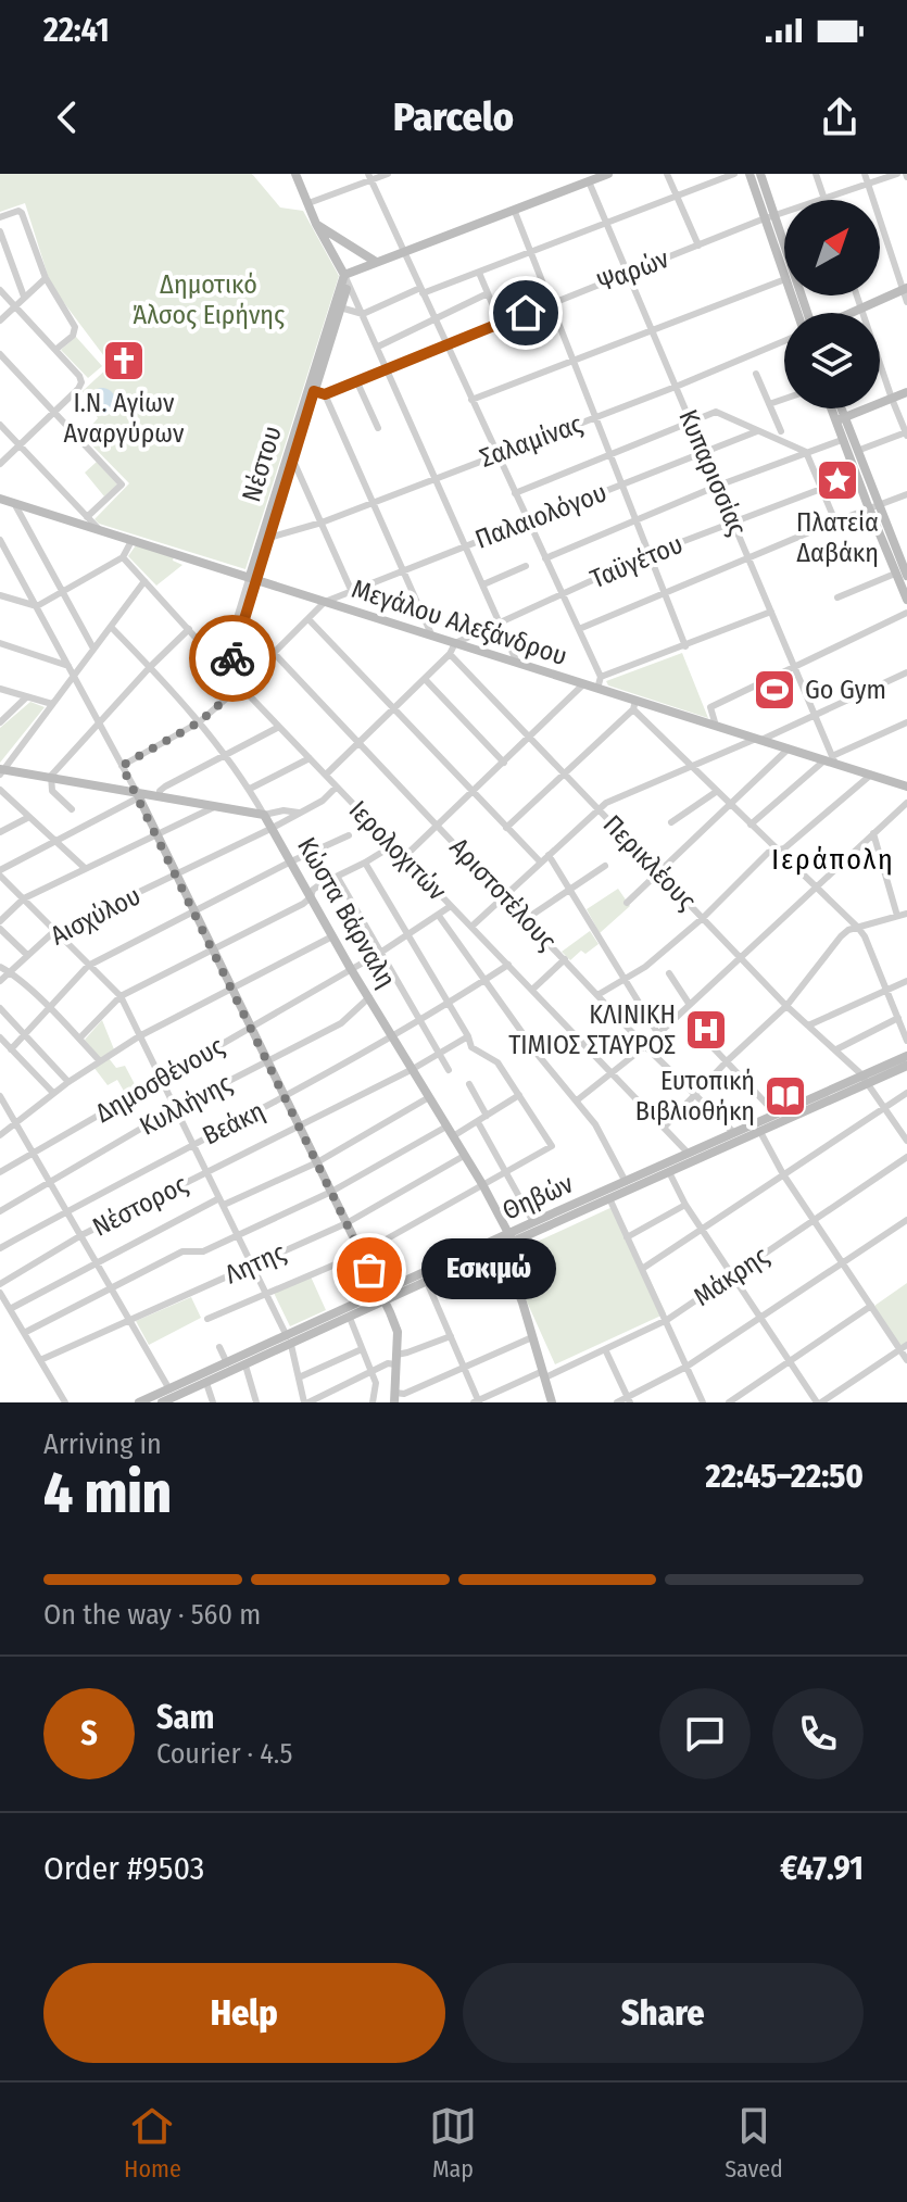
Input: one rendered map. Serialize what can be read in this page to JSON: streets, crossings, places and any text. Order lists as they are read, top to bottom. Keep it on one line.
{"streets":{"street":["Ψαρών","Σαλαμίνας","Νέστου","Κυπαρισσίας","Παλαιολόγου","Ταϋγέτου","Μεγάλου Αλεξάνδρου","Ιερολοχιτών","Περικλέους","Αριστοτέλους","Κώστα Βάρναλη","Αισχύλου","Δημοσθένους","Κυλλήνης","Βεάκη","Θηβών","Νέστορος","Λητης","Μάκρης"]},"crossings":[["Ψαρών","Νέστου"],["Ψαρών","Κυπαρισσίας"],["Σαλαμίνας","Νέστου"],["Σαλαμίνας","Κυπαρισσίας"],["Νέστου","Μεγάλου Αλεξάνδρου"],["Νέστου","Ιερολοχιτών"],["Κυπαρισσίας","Παλαιολόγου"],["Κυπαρισσίας","Ταϋγέτου"],["Κυπαρισσίας","Μεγάλου Αλεξάνδρου"],["Παλαιολόγου","Μεγάλου Αλεξάνδρου"],["Ταϋγέτου","Μεγάλου Αλεξάνδρου"],["Ιερολοχιτών","Αισχύλου"],["Ιερολοχιτών","Δημοσθένους"],["Ιερολοχιτών","Βεάκη"],["Ιερολοχιτών","Θηβών"],["Περικλέους","Θηβών"],["Αριστοτέλους","Θηβών"],["Κώστα Βάρναλη","Αισχύλου"],["Κώστα Βάρναλη","Δημοσθένους"],["Κώστα Βάρναλη","Κυλλήνης"],["Κώστα Βάρναλη","Βεάκη"],["Κώστα Βάρναλη","Θηβών"],["Κώστα Βάρναλη","Νέστορος"],["Κώστα Βάρναλη","Λητης"]],"districts":["Ιεράπολη"],"parks":["Δημοτικό Άλσος Ειρήνης"],"places":{"church":["Ι.Ν. Αγίων Αναργύρων"],"place":["Πλατεία Δαβάκη"],"sports":["Go Gym"],"hospital":["ΚΛΙΝΙΚΗ ΤΙΜΙΟΣ ΣΤΑΥΡΟΣ"],"library":["Ευτοπική Βιβλιοθήκη"],"other":["Εσκιμώ"]},"north":"top right","page":{"status":"22:41","header":"Parcelo","bubble":"Εσκιμώ","heading":["4 min","Arriving in","22:45–22:50"],"panel":["Sam","Courier · 4.5","Order #9503","€47.91"],"bar":"On the way · 560 m","round":"S","buttons":["Help","Share"],"tabs":["Home","Map","Saved"]}}
